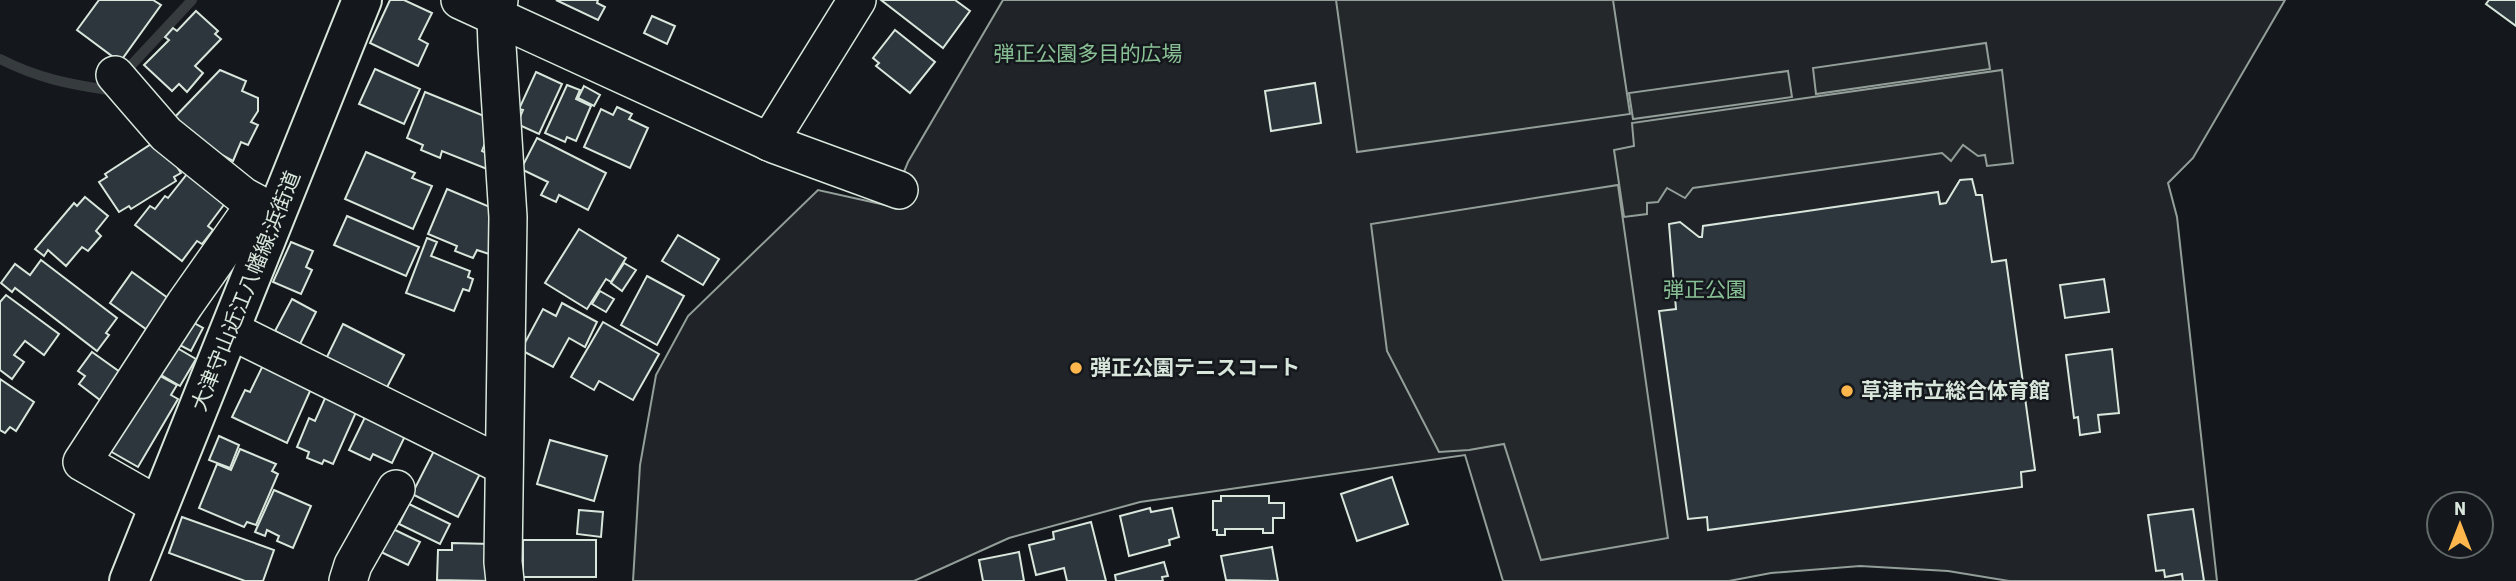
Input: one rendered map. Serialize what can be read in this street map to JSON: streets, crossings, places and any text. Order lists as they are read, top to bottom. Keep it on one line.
{"streets":{"main road":["大津守山近江八幡線;浜街道"]},"parks":["弾正公園多目的広場","弾正公園"],"places":["弾正公園テニスコート","草津市立総合体育館"],"north":"top"}
